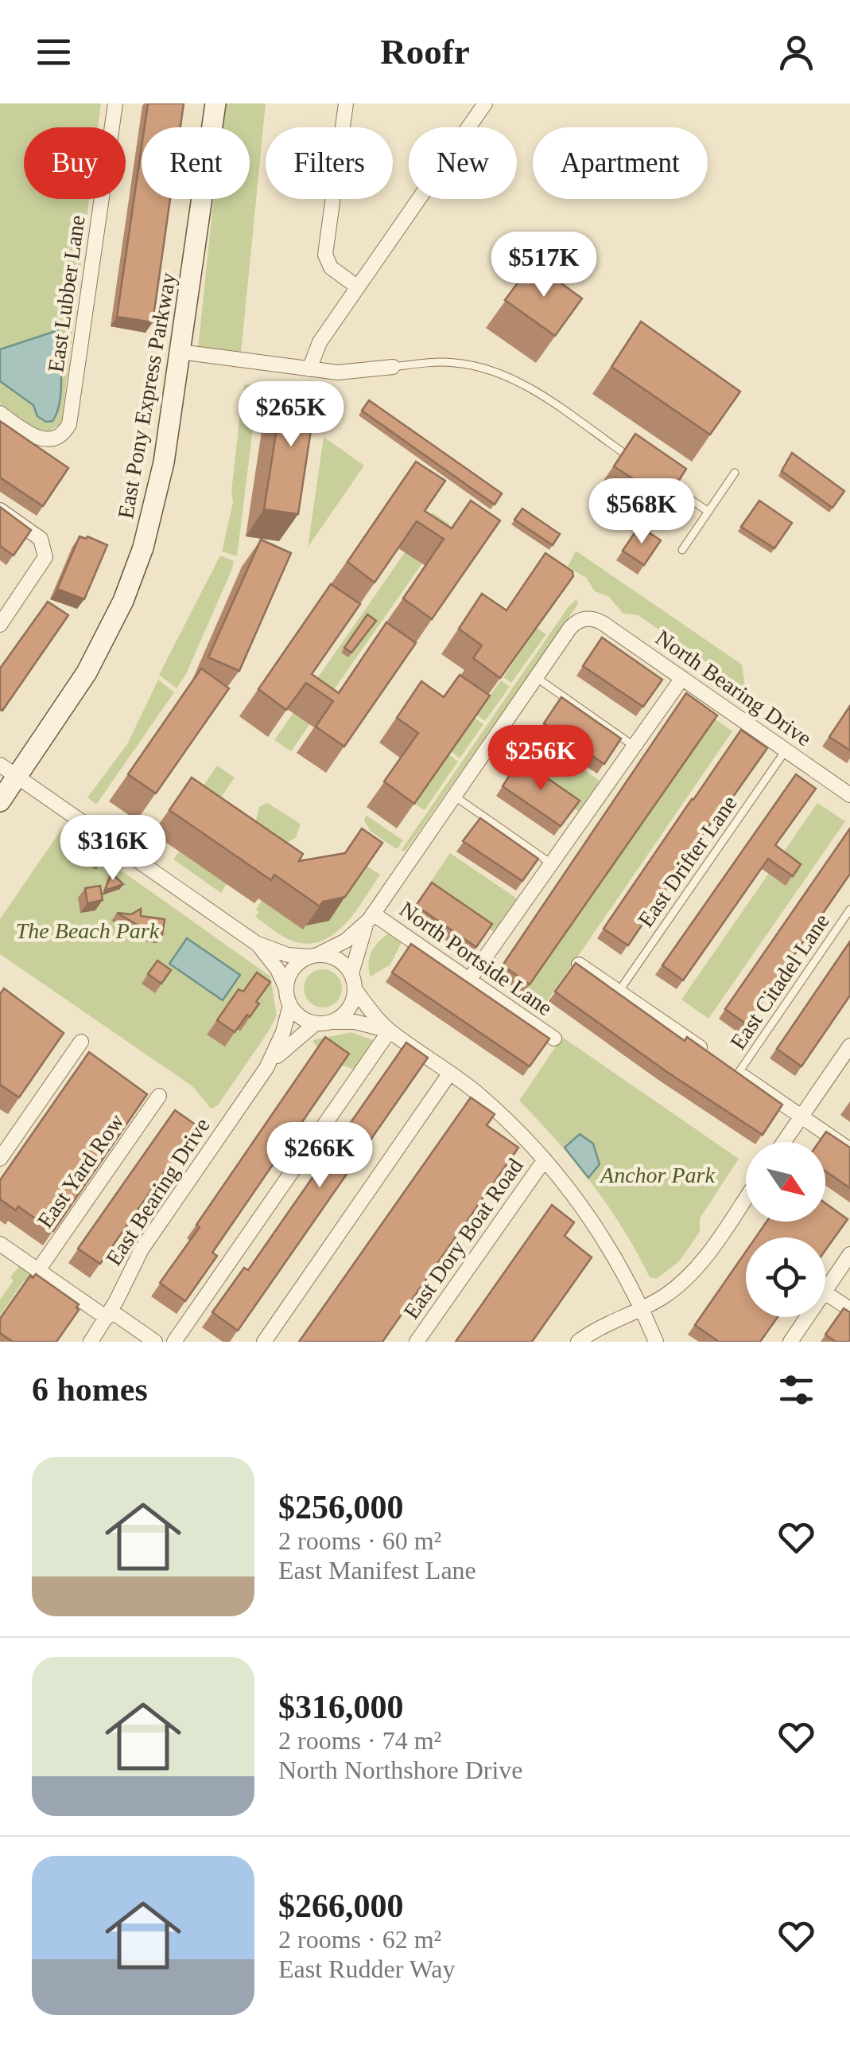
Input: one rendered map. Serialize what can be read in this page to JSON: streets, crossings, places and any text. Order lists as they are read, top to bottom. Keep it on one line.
{"streets":{"main road":["East Pony Express Parkway"],"street":["East Lubber Lane","North Bearing Drive","North Portside Lane","East Yard Row","East Bearing Drive","East Dory Boat Road"],"lane":["East Drifter Lane","East Citadel Lane"]},"crossings":[["North Bearing Drive","East Drifter Lane"]],"parks":["The Beach Park","Anchor Park"],"north":"bottom right","page":{"header":"Roofr","chip":["Buy","Rent","Filters","New","Apartment"],"price":["$517K","$265K","$568K","$256K","$316K","$266K"],"heading":"6 homes","list":[{"name":"$256,000","note":"2 rooms · 60 m² · East Manifest Lane"},{"name":"$316,000","note":"2 rooms · 74 m² · North Northshore Drive"},{"name":"$266,000","note":"2 rooms · 62 m² · East Rudder Way"}]}}
